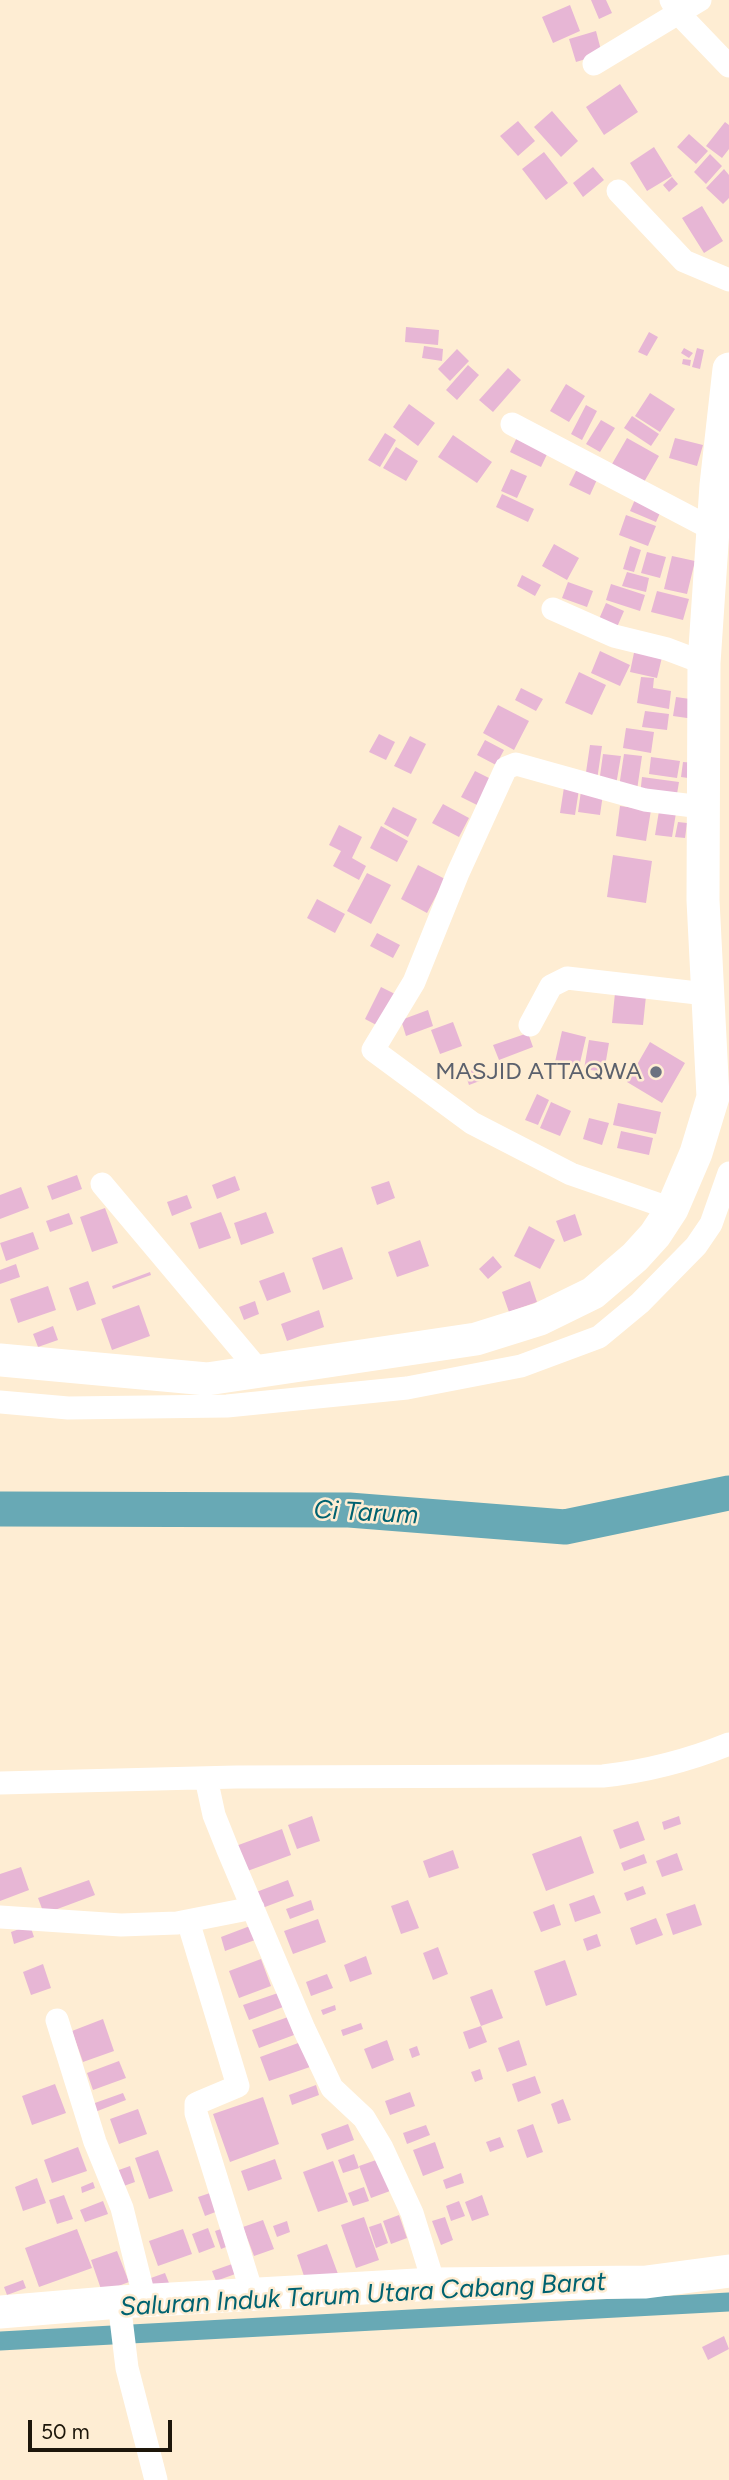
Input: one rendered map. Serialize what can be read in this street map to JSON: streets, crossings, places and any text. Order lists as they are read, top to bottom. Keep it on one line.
{"water":["Ci Tarum","Saluran Induk Tarum Utara Cabang Barat"],"places":["MASJID ATTAQWA"],"scale_bar":"50 m"}
